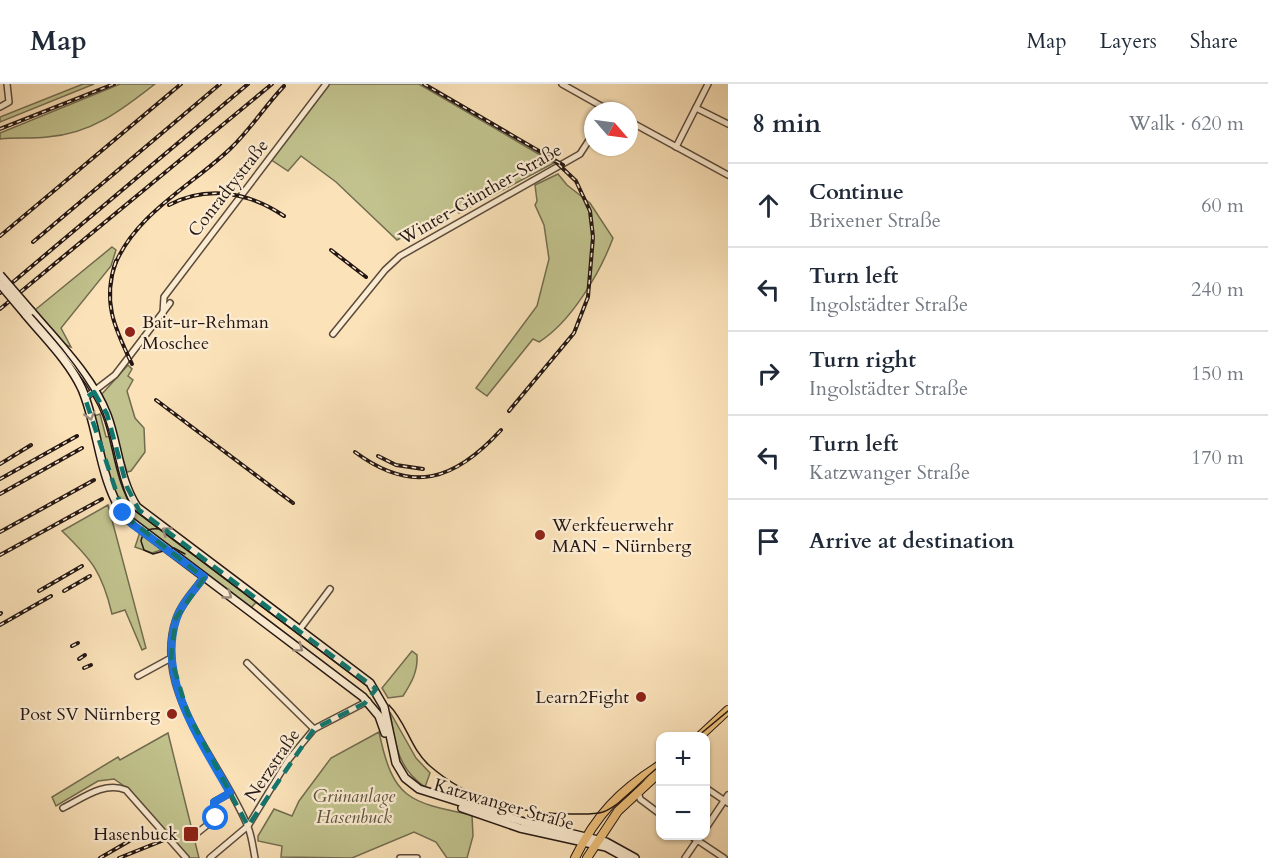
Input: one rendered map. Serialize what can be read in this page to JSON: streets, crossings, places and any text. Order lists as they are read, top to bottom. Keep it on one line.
{"streets":{"main road":["Katzwanger Straße"],"street":["Conradtystraße","Winter-Günther-Straße","Nerzstraße"]},"crossings":[["Conradtystraße","Katzwanger Straße"],["Nerzstraße","Katzwanger Straße"]],"parks":["Grünanlage Hasenbuck"],"places":{"other":["Bait-ur-Rehman Moschee","Werkfeuerwehr MAN - Nürnberg","Learn2Fight","Post SV Nürnberg"],"transit":["Hasenbuck"]},"north":"bottom right","page":{"header":"Map","nav":["Map","Layers","Share"],"heading":["8 min","Walk · 620 m"],"list":[["Continue","Brixener Straße","60 m"],["Turn left","Ingolstädter Straße","240 m"],["Turn right","Ingolstädter Straße","150 m"],["Turn left","Katzwanger Straße","170 m"],"Arrive at destination"],"map_buttons":["+","−"]}}
